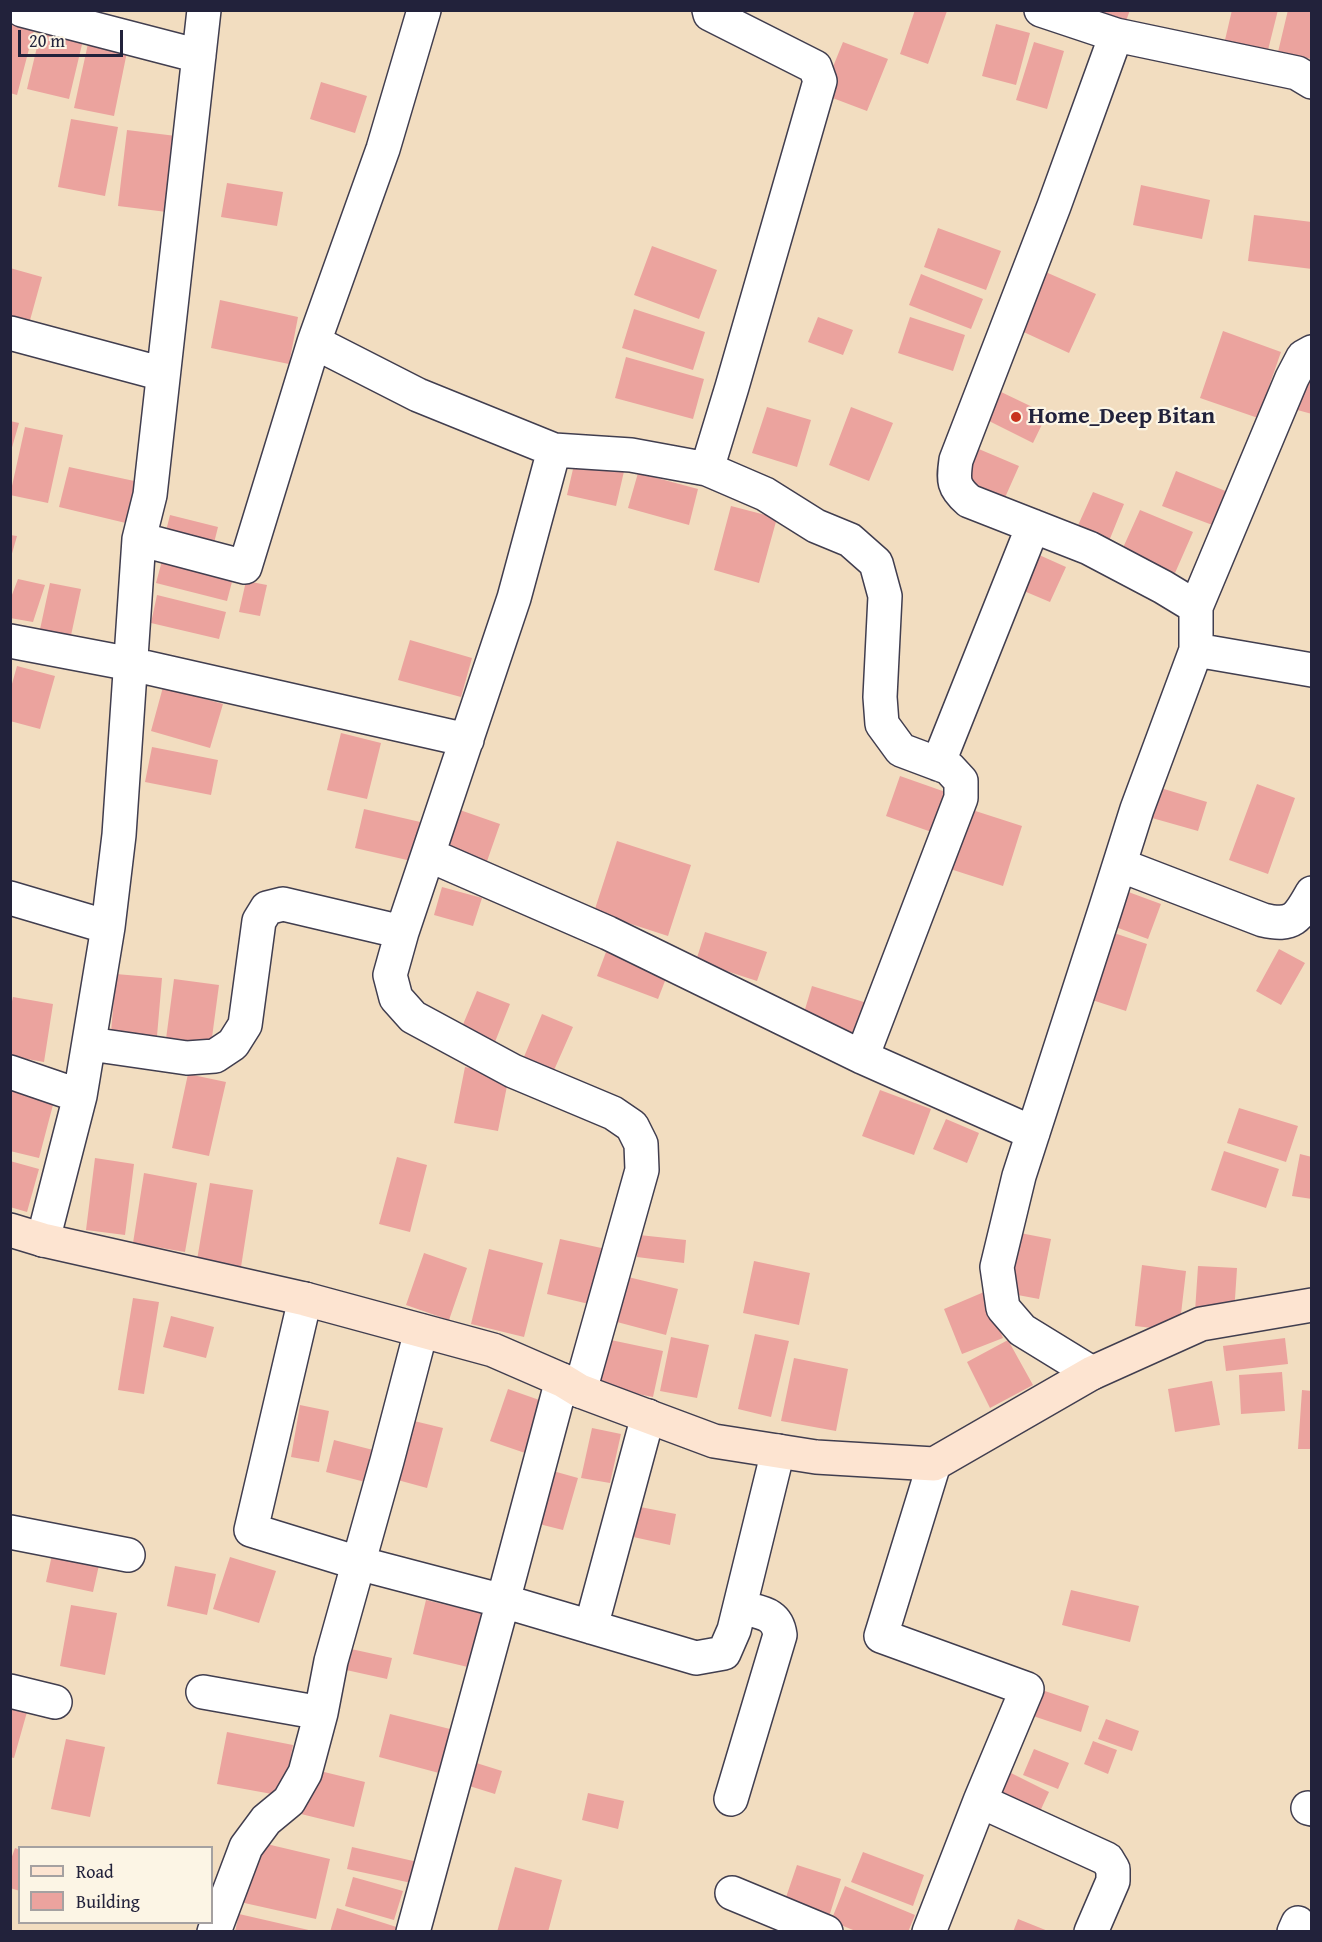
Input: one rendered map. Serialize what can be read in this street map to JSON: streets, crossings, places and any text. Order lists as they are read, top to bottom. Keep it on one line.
{"places":["Home_Deep Bitan"],"legend":["Road","Building"],"scale_bar":"20 m"}
